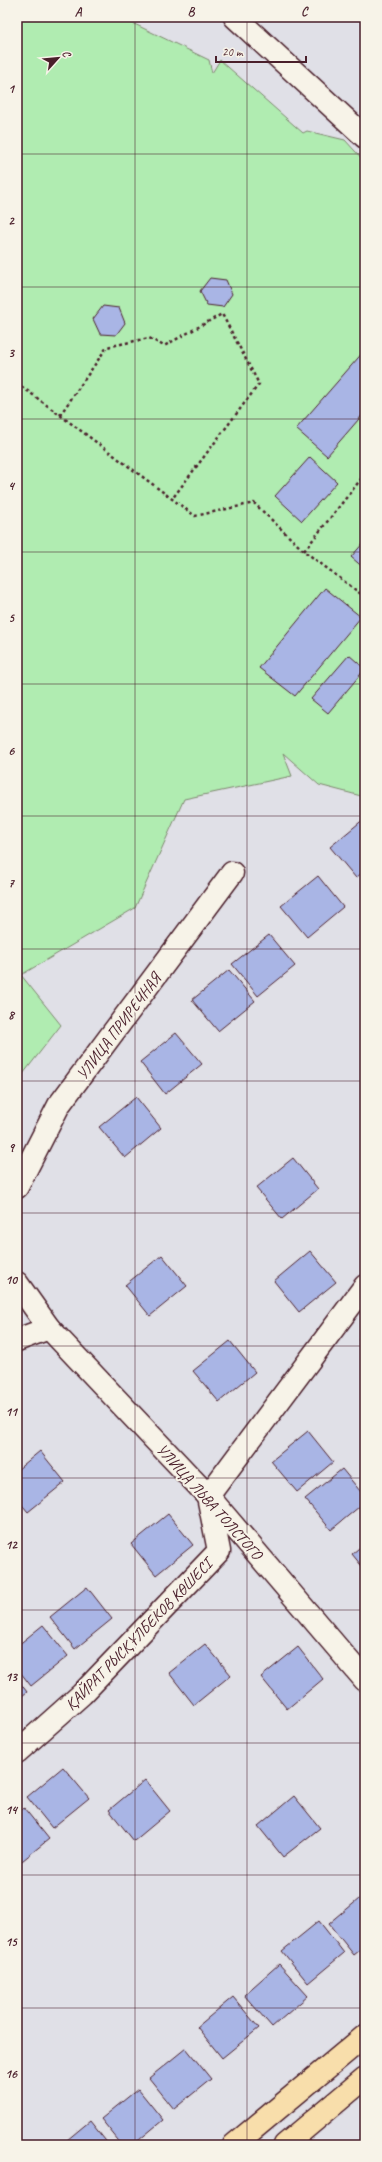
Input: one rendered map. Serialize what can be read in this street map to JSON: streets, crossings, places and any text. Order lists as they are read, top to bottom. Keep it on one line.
{"streets":{"street":["УЛИЦА ПРИРЕЧНАЯ","УЛИЦА ЛЬВА ТОЛСТОГО","ҚАЙРАТ РЫСҚҰЛБЕКОВ КӨШЕСІ"]},"crossings":[["УЛИЦА ЛЬВА ТОЛСТОГО","ҚАЙРАТ РЫСҚҰЛБЕКОВ КӨШЕСІ"]],"scale_bar":"20 m","north":"top right","grid":{"columns":["A","B","C"],"rows":["1","2","3","4","5","6","7","8","9","10","11","12","13","14","15","16"]}}
